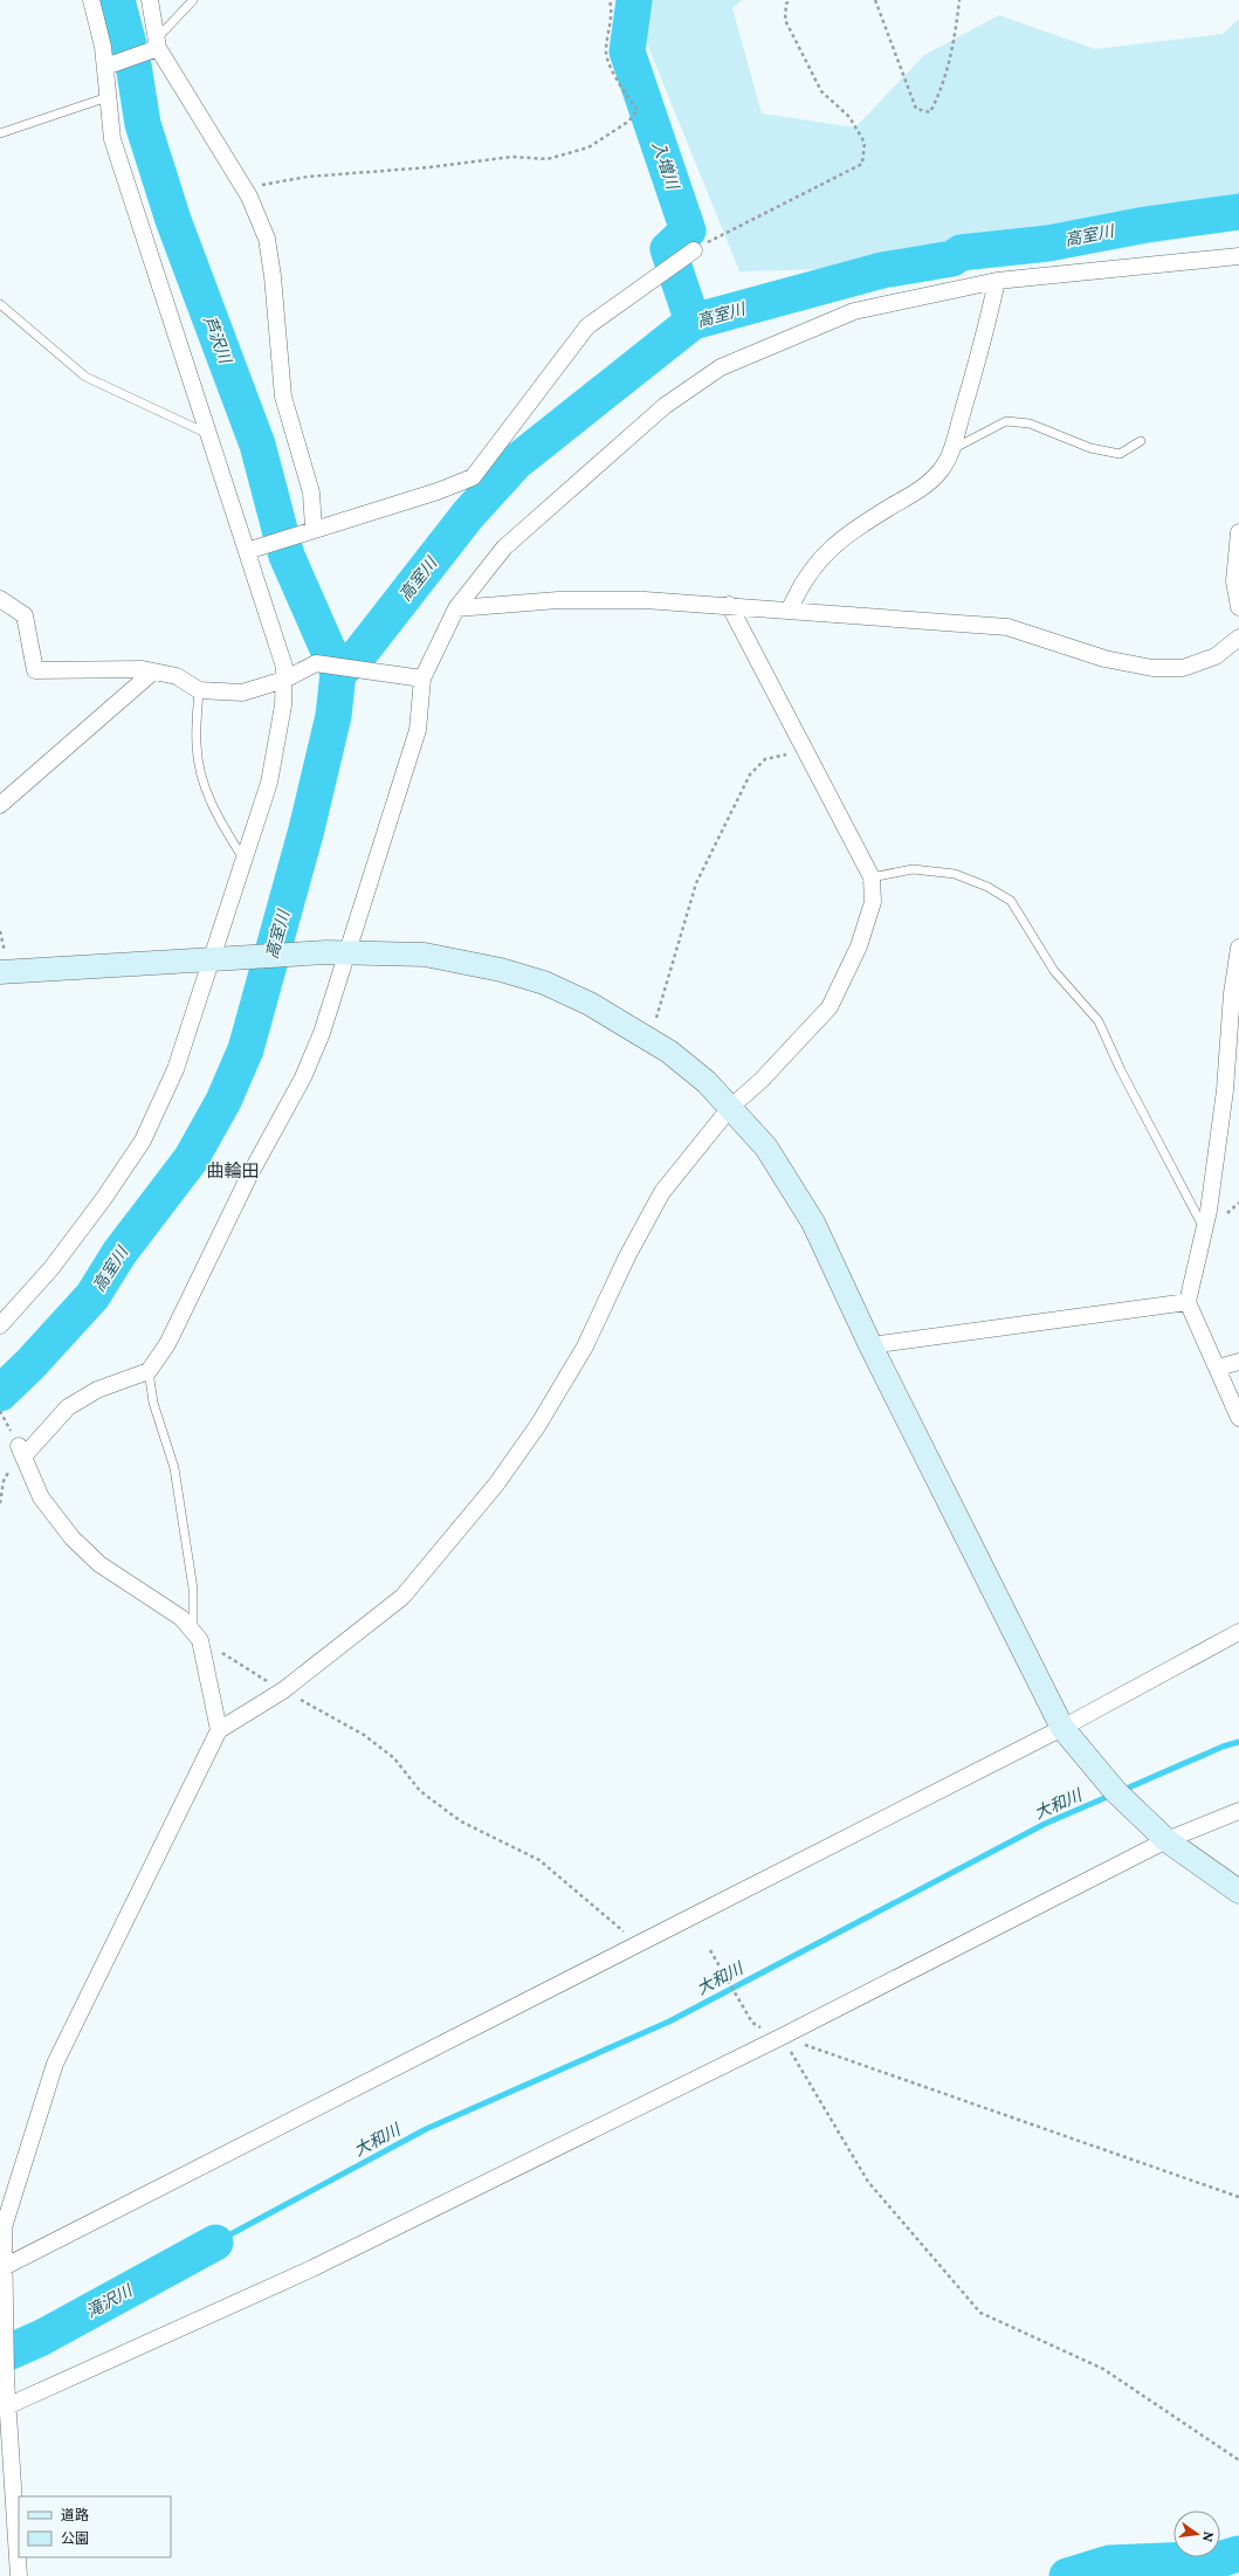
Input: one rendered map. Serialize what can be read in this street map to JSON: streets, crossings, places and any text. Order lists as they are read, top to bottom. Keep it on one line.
{"districts":["曲輪田"],"water":["入増川","高室川","芦沢川","大和川","滝沢川"],"legend":["道路","公園"],"north":"right"}
